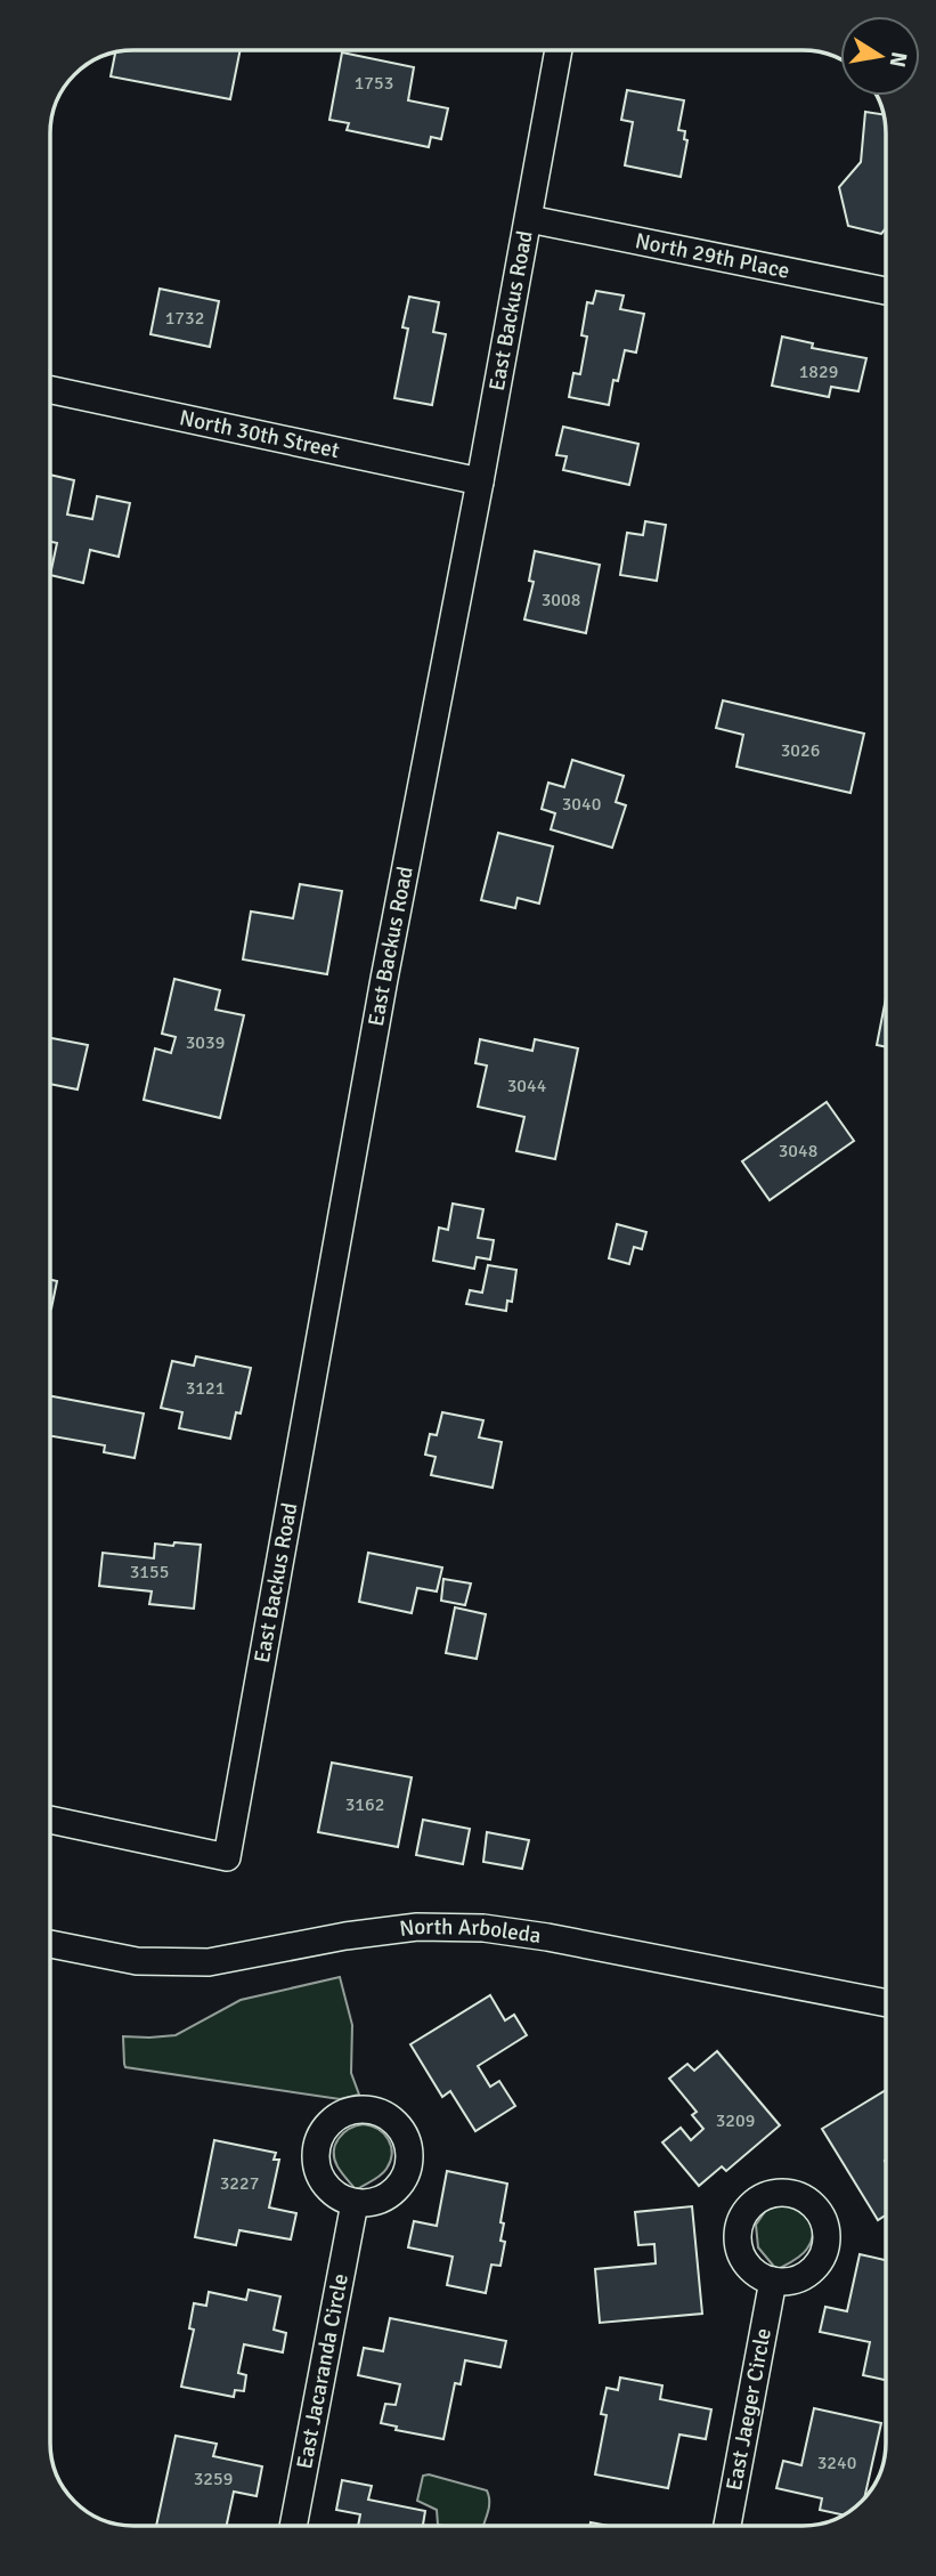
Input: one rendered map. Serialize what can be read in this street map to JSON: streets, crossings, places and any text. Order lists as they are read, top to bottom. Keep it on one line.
{"streets":{"street":["North 29th Place","East Backus Road","North 30th Street","North Arboleda","East Jacaranda Circle","East Jaeger Circle"]},"crossings":[["North 29th Place","East Backus Road"],["East Backus Road","North 30th Street"]],"house_numbers":["1753","1732","1829","3008","3026","3040","3039","3044","3048","3121","3155","3162","3209","3227","3240","3259"],"north":"right"}
